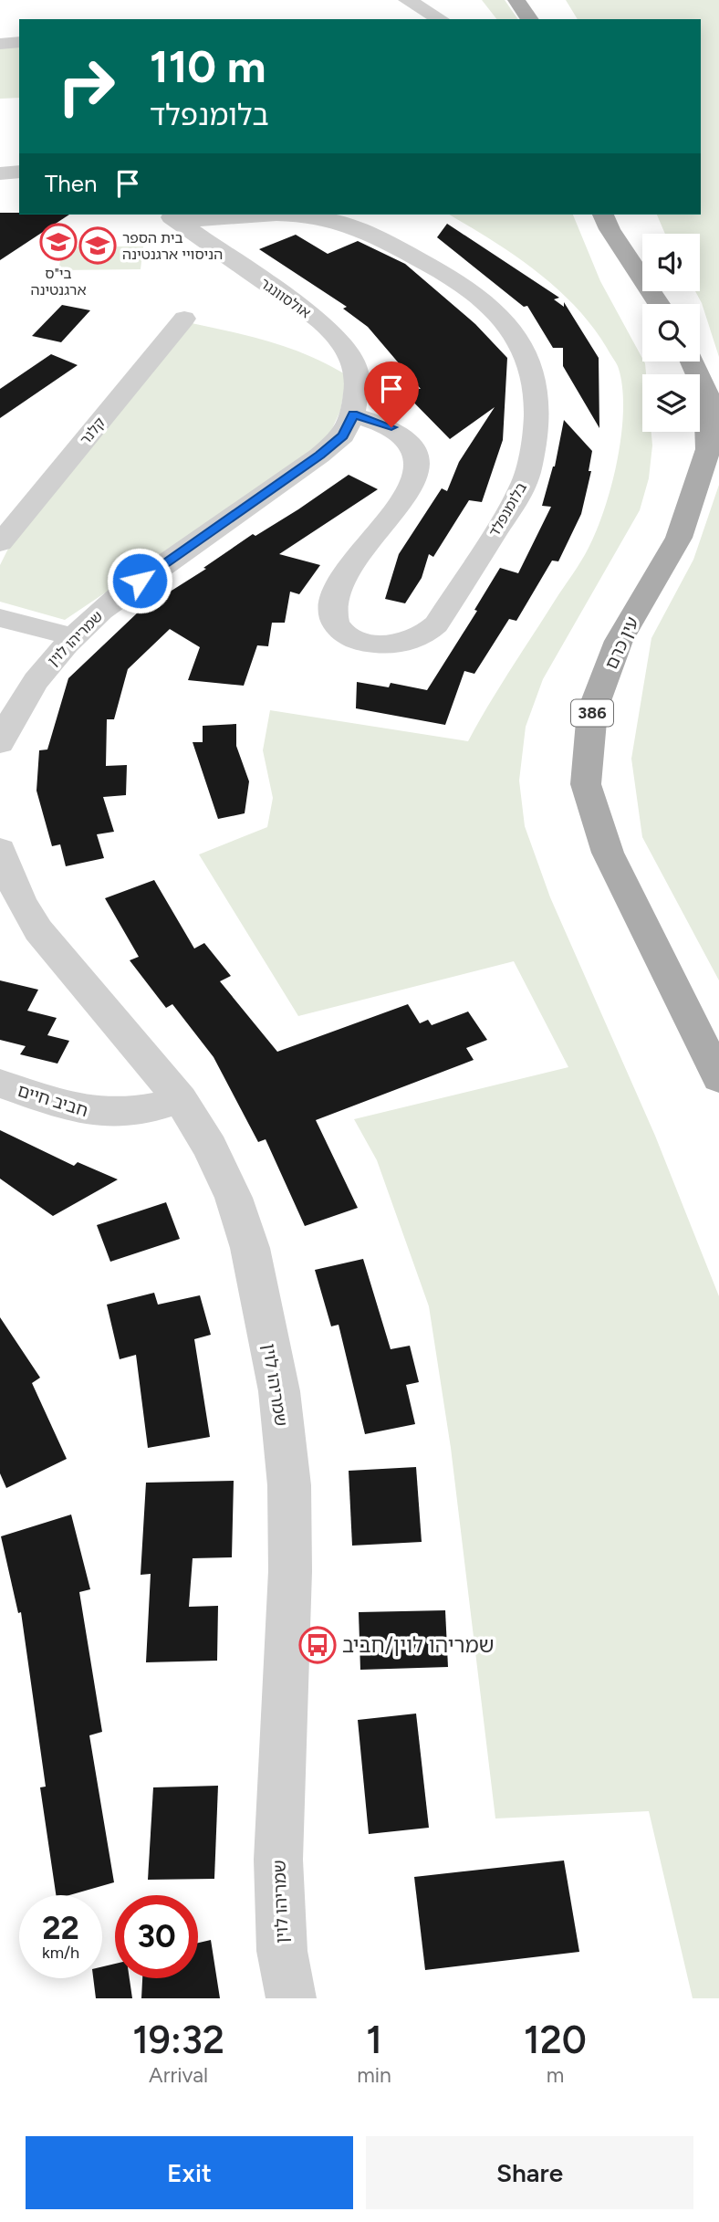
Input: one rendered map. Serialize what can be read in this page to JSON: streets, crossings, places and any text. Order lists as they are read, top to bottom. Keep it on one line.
{"streets":{"main road":["עין כרם","386"],"street":["אולסוונגר","קלנר","בלומנפלד","שמריהו לוין","חביב חיים"]},"crossings":[["אולסוונגר","בלומנפלד"],["אולסוונגר","שמריהו לוין"],["בלומנפלד","שמריהו לוין"],["שמריהו לוין","חביב חיים"]],"places":{"school or university":["בי\"ס ארגנטינה","בית הספר הניסויי ארגנטינה"],"bus stop":["שמריהו לוין/חביב"]},"page":{"turn":["110 m","בלומנפלד"],"then":"Then","speed":"22 km/h","limit":"30","eta":["19:32","Arrival","1","min","120","m"],"buttons":["Exit","Share"]}}
